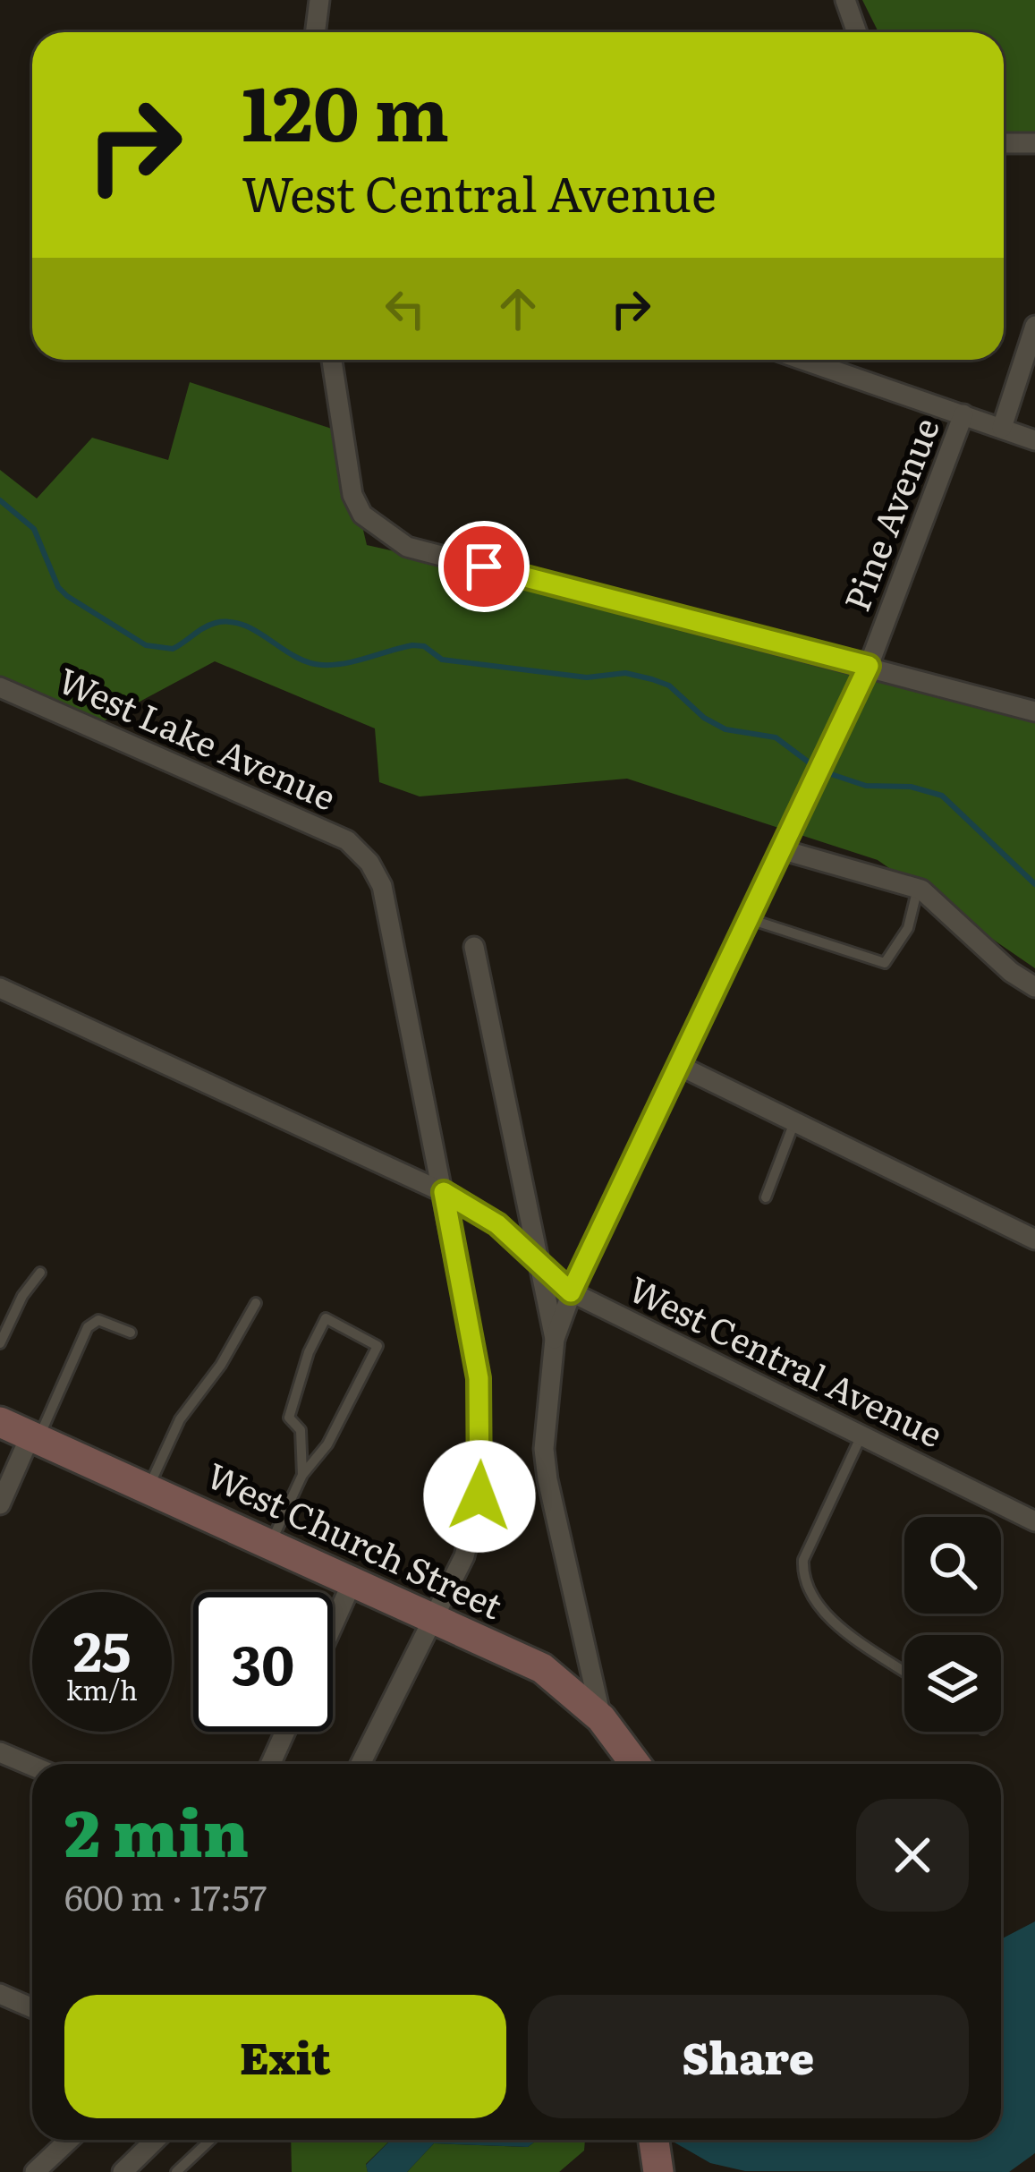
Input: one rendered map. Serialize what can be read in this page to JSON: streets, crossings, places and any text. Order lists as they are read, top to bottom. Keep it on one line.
{"streets":{"main road":["West Church Street"],"street":["Pine Avenue","West Lake Avenue","West Central Avenue"]},"crossings":[["Pine Avenue","West Central Avenue"],["West Lake Avenue","West Central Avenue"]],"page":{"turn":["120 m","West Central Avenue"],"speed":"25 km/h","limit":"30","heading":["2 min","600 m · 17:57"],"buttons":["Exit","Share"]}}
